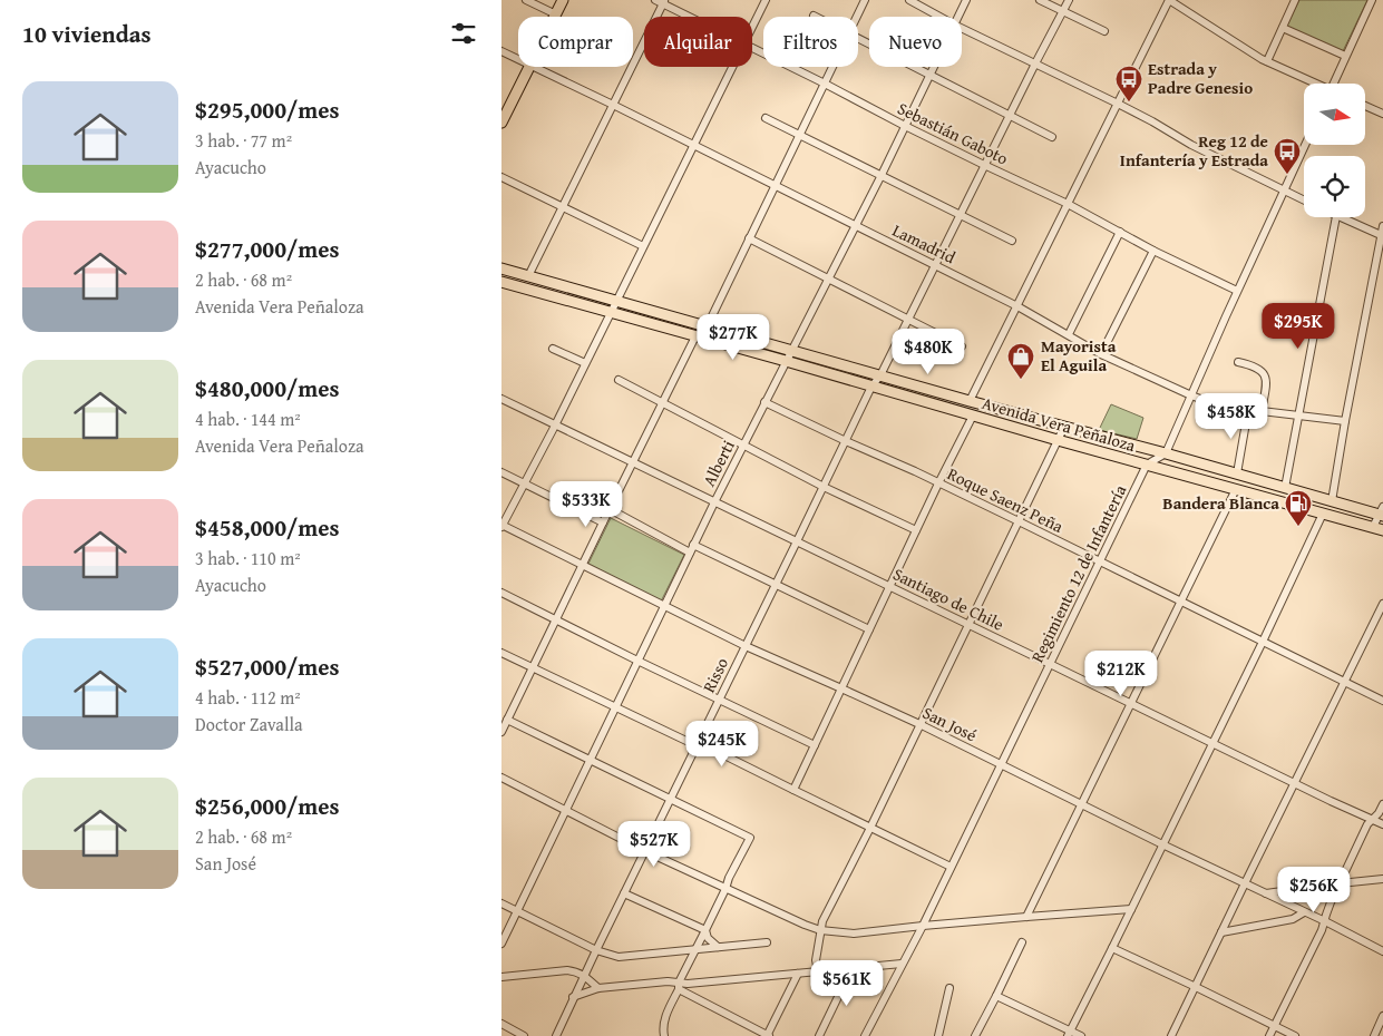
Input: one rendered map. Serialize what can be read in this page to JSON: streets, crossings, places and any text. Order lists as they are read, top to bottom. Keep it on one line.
{"streets":{"main road":["Avenida Vera Peñaloza"],"street":["Sebastián Gaboto","Lamadrid","Alberti","Roque Saenz Peña","Regimiento 12 de Infantería","Santiago de Chile","Risso","San José"]},"crossings":[["Sebastián Gaboto","Alberti"],["Sebastián Gaboto","Risso"],["Lamadrid","Alberti"],["Lamadrid","Risso"],["Avenida Vera Peñaloza","Alberti"],["Avenida Vera Peñaloza","Regimiento 12 de Infantería"],["Avenida Vera Peñaloza","Risso"],["Alberti","Roque Saenz Peña"],["Alberti","Santiago de Chile"],["Alberti","San José"],["Roque Saenz Peña","Regimiento 12 de Infantería"],["Roque Saenz Peña","Risso"],["Regimiento 12 de Infantería","Santiago de Chile"],["Regimiento 12 de Infantería","San José"],["Santiago de Chile","Risso"],["Risso","San José"]],"places":{"bus stop":["Estrada y Padre Genesio","Reg 12 de Infantería y Estrada"],"shop":["Mayorista El Aguila"],"fuel station":["Bandera Blanca"]},"north":"right","page":{"heading":"10 viviendas","chip":["Comprar","Alquilar","Filtros","Nuevo"],"list":[{"name":"$295,000/mes","note":"3 hab. · 77 m² · Ayacucho"},{"name":"$277,000/mes","note":"2 hab. · 68 m² · Avenida Vera Peñaloza"},{"name":"$480,000/mes","note":"4 hab. · 144 m² · Avenida Vera Peñaloza"},{"name":"$458,000/mes","note":"3 hab. · 110 m² · Ayacucho"},{"name":"$527,000/mes","note":"4 hab. · 112 m² · Doctor Zavalla"},{"name":"$256,000/mes","note":"2 hab. · 68 m² · San José"}],"price":["$295K","$277K","$480K","$458K","$533K","$212K","$245K","$527K","$256K","$561K"]}}
